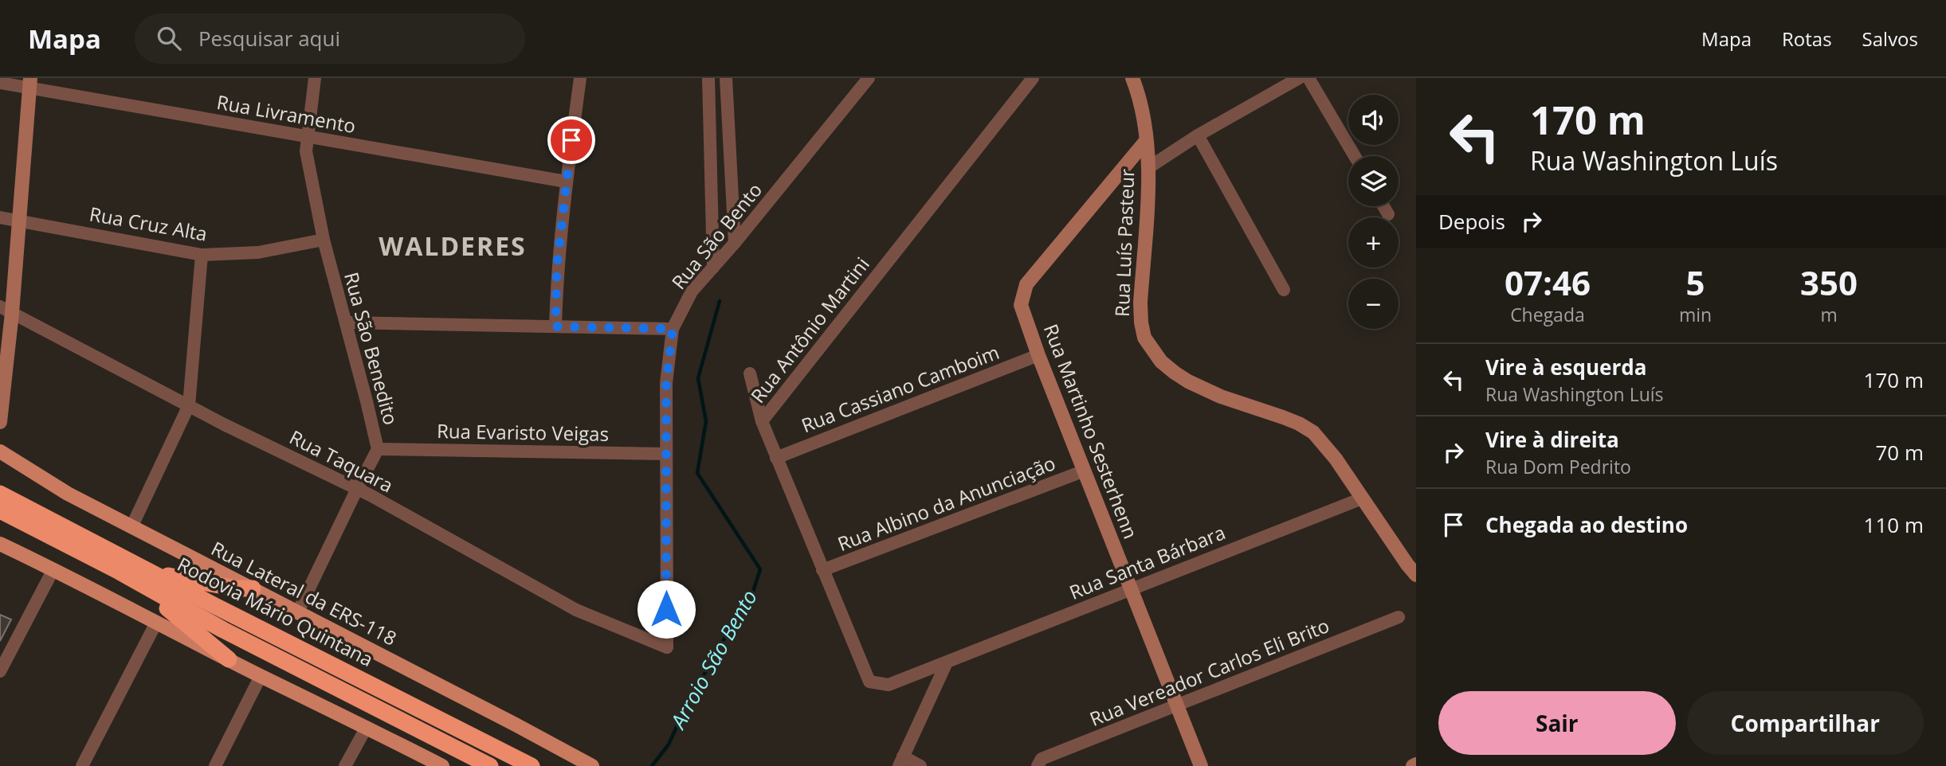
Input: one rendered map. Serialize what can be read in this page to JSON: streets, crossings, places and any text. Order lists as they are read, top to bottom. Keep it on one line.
{"streets":{"highway":["Rodovia Mário Quintana"],"main road":["Rua Lateral da ERS-118"],"street":["Rua Livramento","Rua Cruz Alta","Rua São Bento","Rua Luís Pasteur","Rua Antônio Martini","Rua São Benedito","Rua Cassiano Camboim","Rua Martinho Sesterhenn","Rua Evaristo Veigas","Rua Taquara","Rua Albino da Anunciação","Rua Santa Bárbara","Rua Vereador Carlos Eli Brito"]},"crossings":[["Rua Livramento","Rua São Benedito"],["Rua Cruz Alta","Rua São Benedito"],["Rua São Bento","Rua Evaristo Veigas"],["Rua São Bento","Rua Taquara"],["Rua Luís Pasteur","Rua Martinho Sesterhenn"],["Rua Luís Pasteur","Rua Santa Bárbara"],["Rua Antônio Martini","Rua Cassiano Camboim"],["Rua Antônio Martini","Rua Albino da Anunciação"],["Rua Antônio Martini","Rua Santa Bárbara"],["Rua São Benedito","Rua Evaristo Veigas"],["Rua São Benedito","Rua Taquara"],["Rua São Benedito","Rua Lateral da ERS-118"],["Rua Cassiano Camboim","Rua Martinho Sesterhenn"],["Rua Martinho Sesterhenn","Rua Albino da Anunciação"],["Rua Martinho Sesterhenn","Rua Santa Bárbara"],["Rua Martinho Sesterhenn","Rua Vereador Carlos Eli Brito"]],"districts":["WALDERES"],"water":["Arroio São Bento"],"page":{"header":"Mapa","search":"Pesquisar aqui","nav":["Mapa","Rotas","Salvos"],"turn":["170 m","Rua Washington Luís"],"map_buttons":["+","−"],"then":"Depois","eta":["07:46","Chegada","5","min","350","m"],"list":[{"name":"Vire à esquerda","note":"Rua Washington Luís","value":"170 m"},{"name":"Vire à direita","note":"Rua Dom Pedrito","value":"70 m"},{"name":"Chegada ao destino","value":"110 m"}],"buttons":["Sair","Compartilhar"]}}
